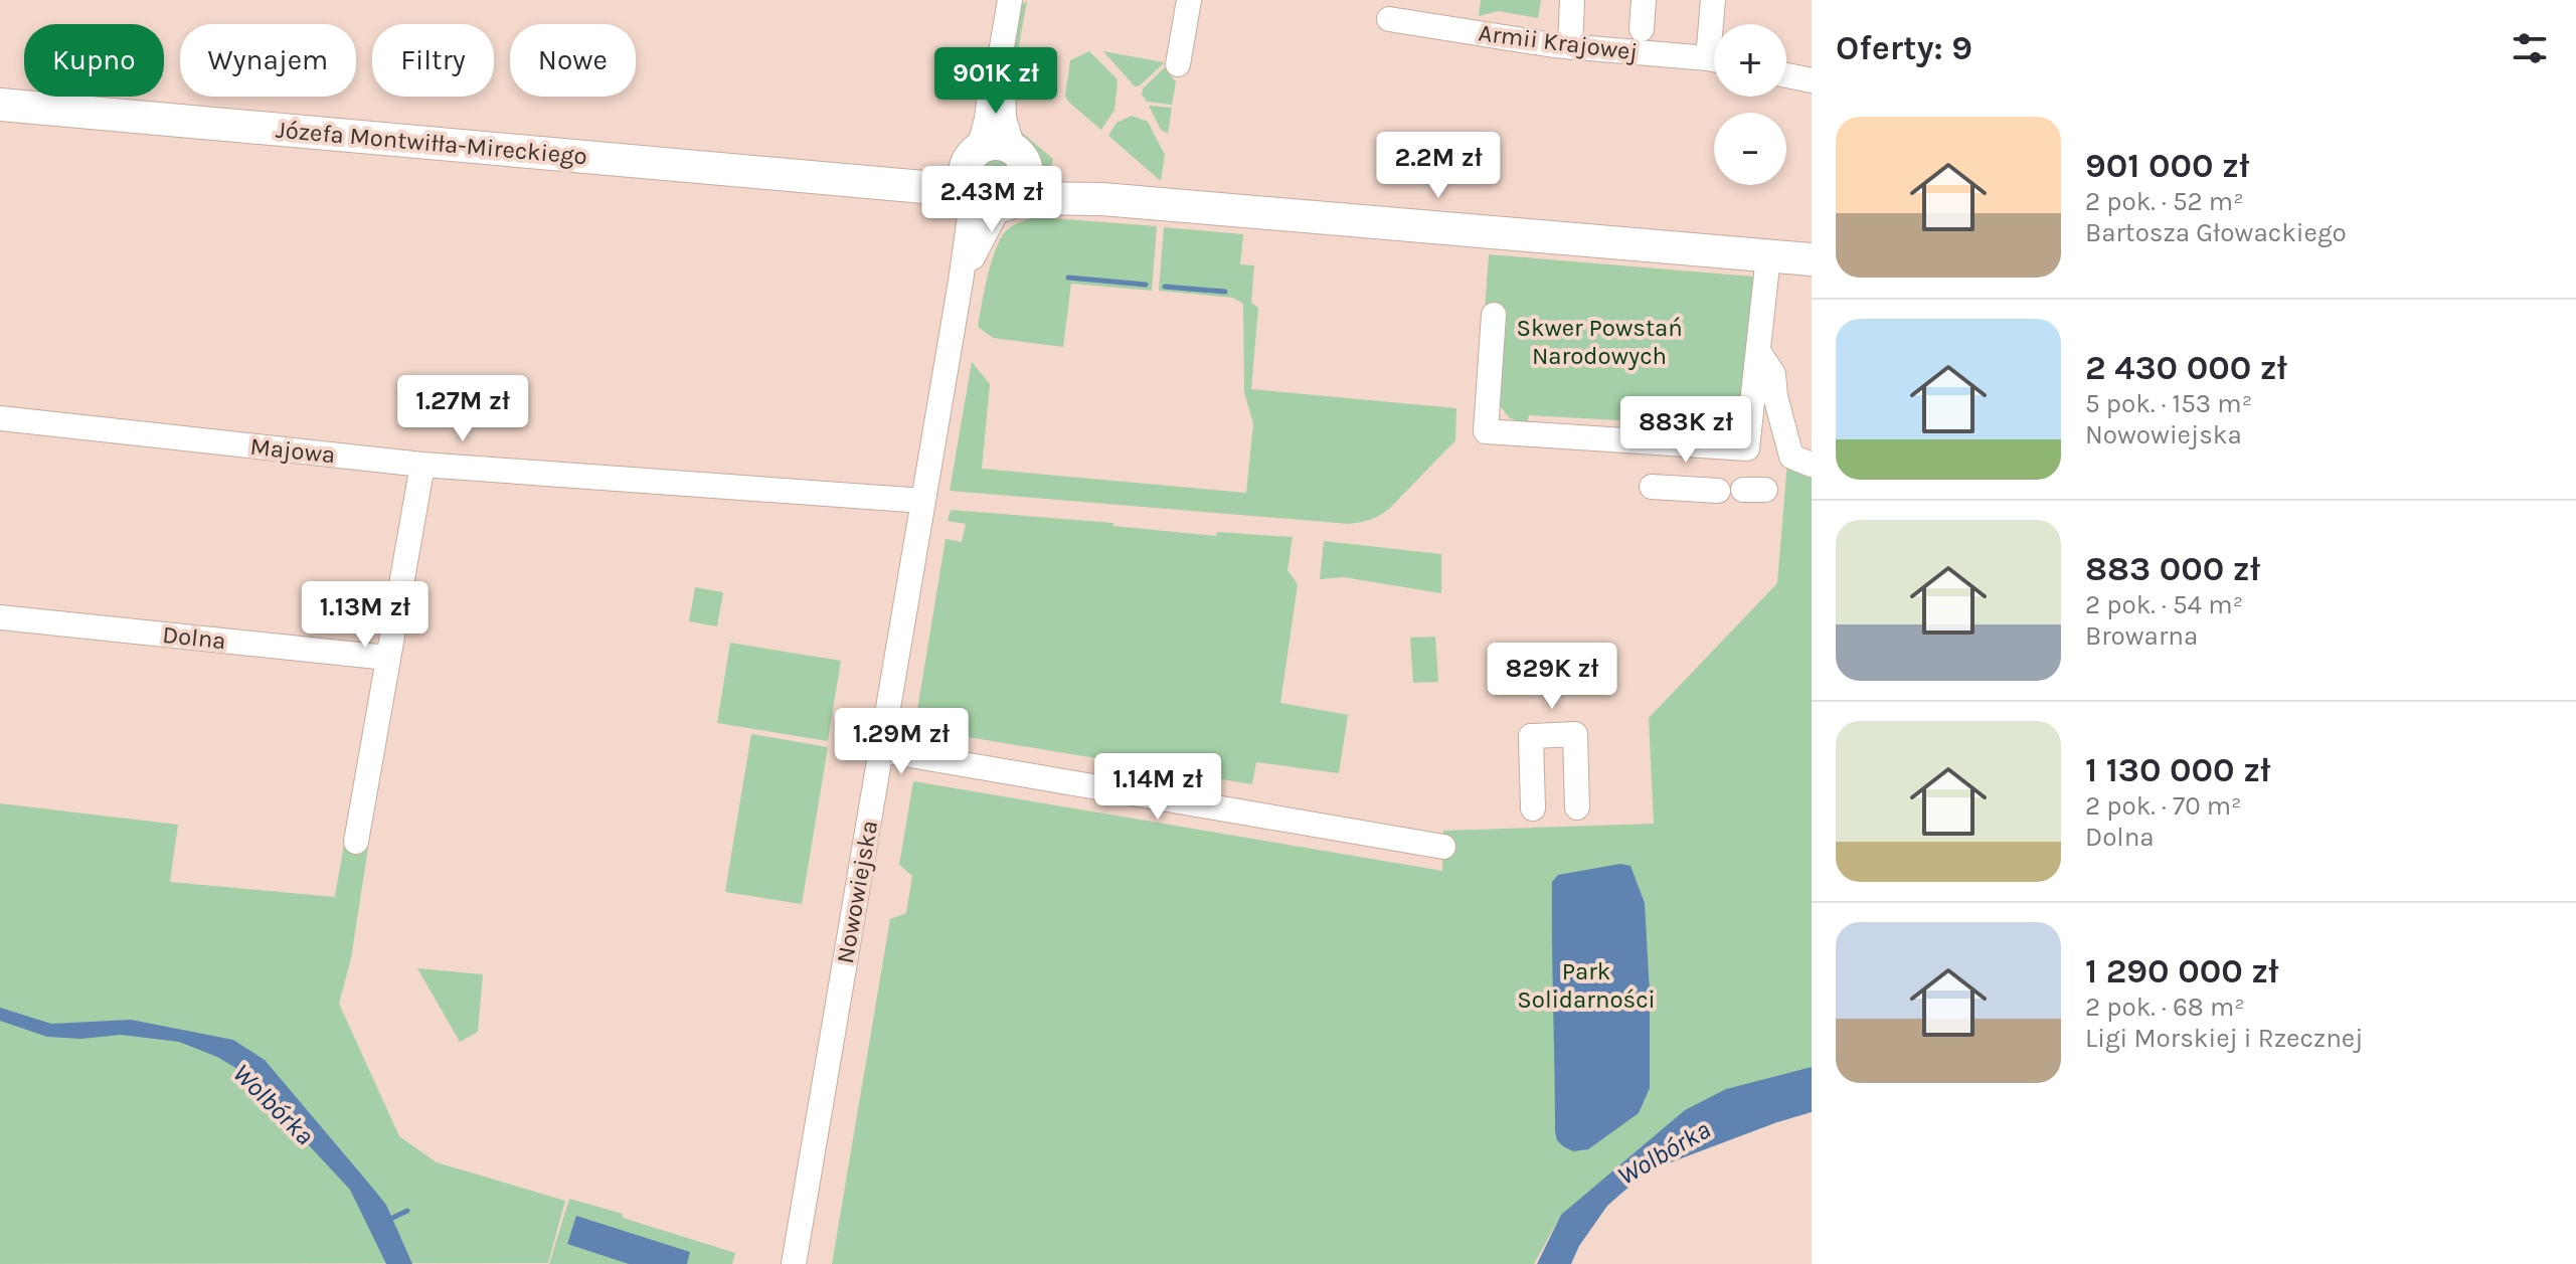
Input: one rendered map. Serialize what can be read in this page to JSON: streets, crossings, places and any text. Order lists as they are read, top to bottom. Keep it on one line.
{"streets":{"main road":["Józefa Montwiłła-Mireckiego"],"street":["Armii Krajowej","Majowa","Dolna","Nowowiejska"]},"crossings":[["Józefa Montwiłła-Mireckiego","Nowowiejska"],["Majowa","Nowowiejska"]],"water":["Wolbórka"],"parks":["Skwer Powstań Narodowych","Park Solidarności"],"page":{"heading":"Oferty: 9","map_buttons":["+","−"],"chip":["Kupno","Wynajem","Filtry","Nowe"],"price":["901K zł","2.2M zł","2.43M zł","1.27M zł","883K zł","1.13M zł","829K zł","1.29M zł","1.14M zł"],"list":[{"name":"901 000 zł","note":"2 pok. · 52 m² · Bartosza Głowackiego"},{"name":"2 430 000 zł","note":"5 pok. · 153 m² · Nowowiejska"},{"name":"883 000 zł","note":"2 pok. · 54 m² · Browarna"},{"name":"1 130 000 zł","note":"2 pok. · 70 m² · Dolna"},{"name":"1 290 000 zł","note":"2 pok. · 68 m² · Ligi Morskiej i Rzecznej"}]}}
